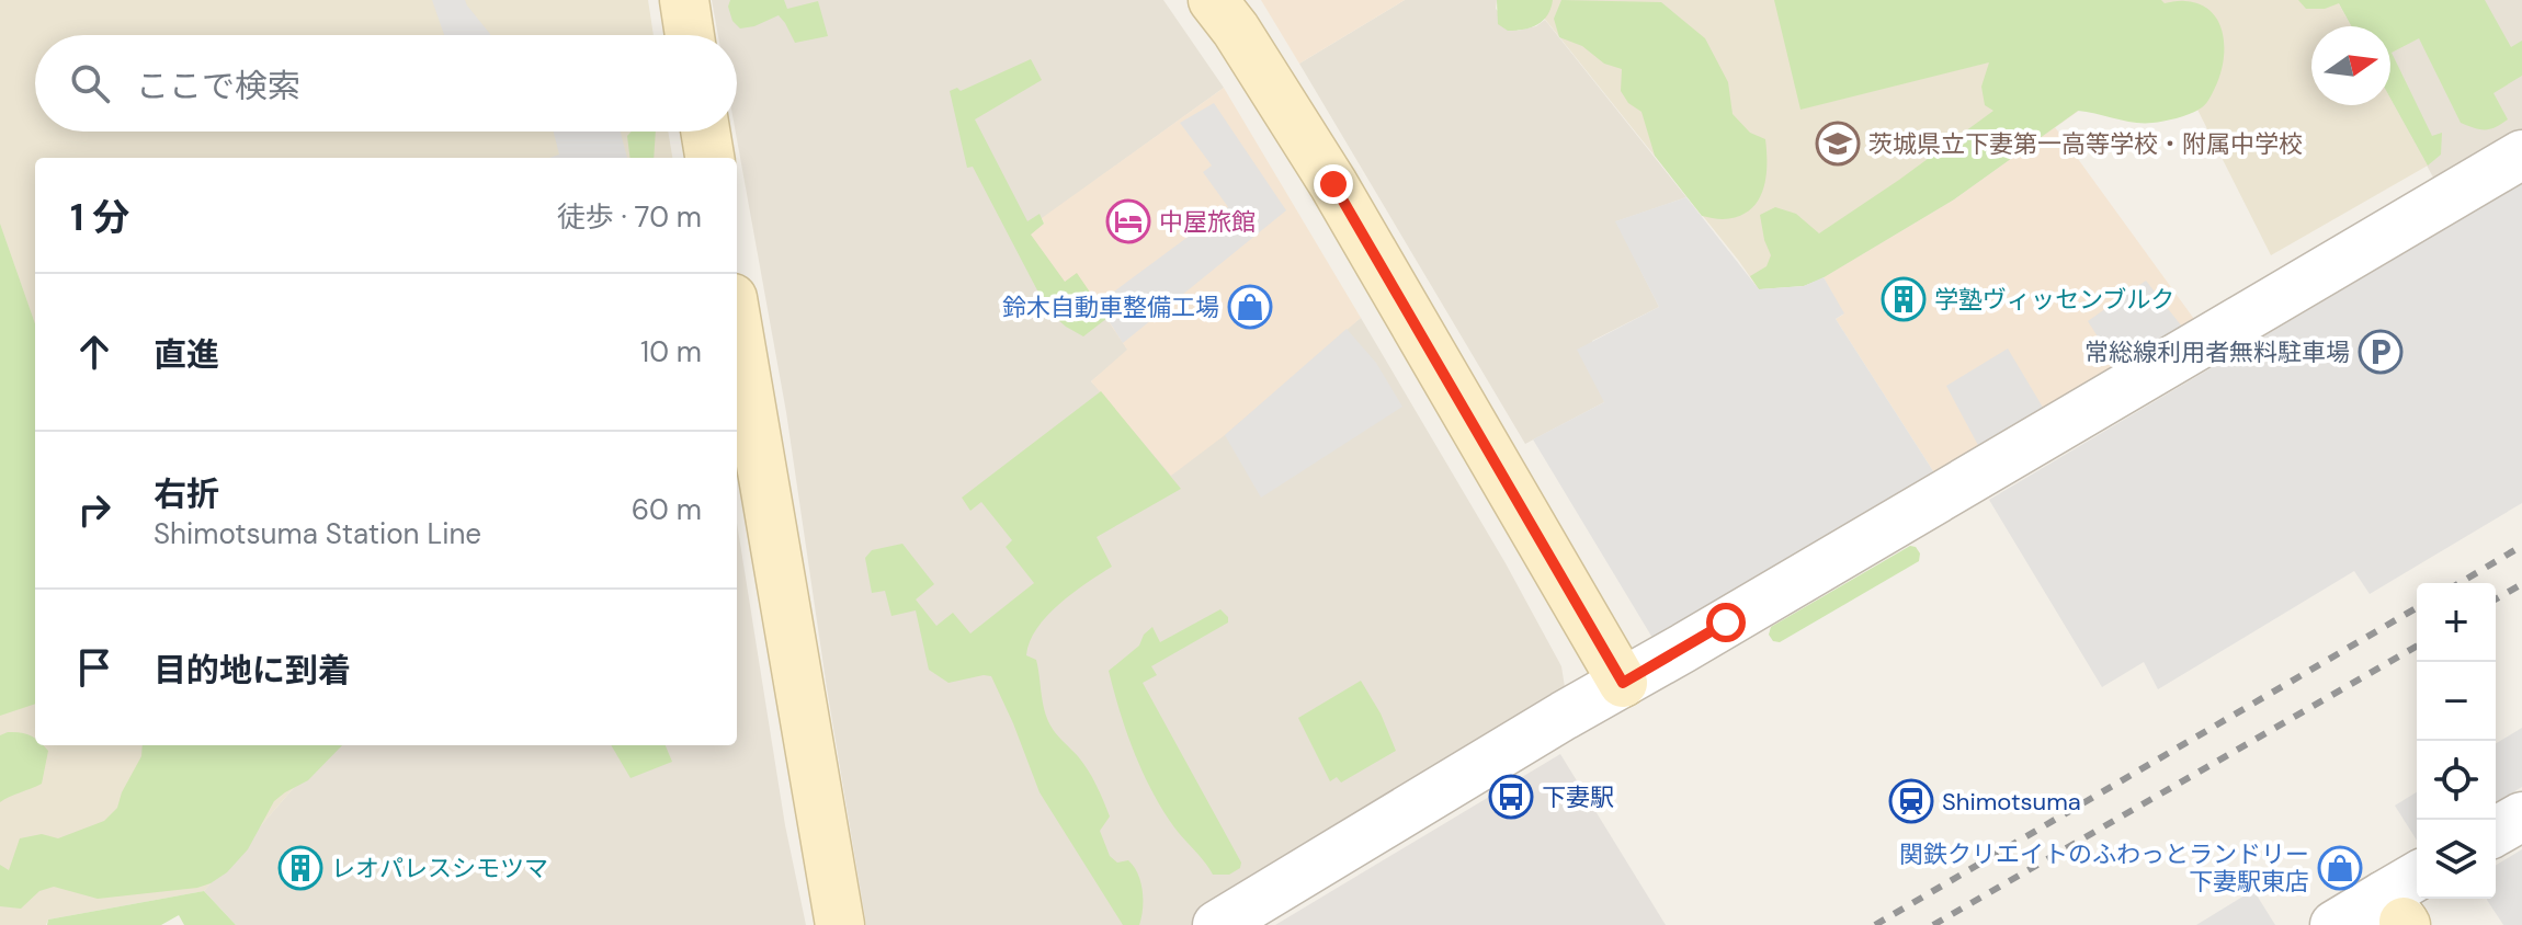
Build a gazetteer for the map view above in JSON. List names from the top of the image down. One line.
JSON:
{"places":{"school or university":["茨城県立下妻第一高等学校・附属中学校"],"hotel":["中屋旅館"],"building":["学塾ヴィッセンブルク","レオパレスシモツマ"],"shop":["鈴木自動車整備工場","関鉄クリエイトのふわっとランドリー 下妻駅東店"],"parking":["常総線利用者無料駐車場"],"bus stop":["下妻駅"],"station":["Shimotsuma"]},"north":"right","page":{"search":"ここで検索","heading":["1 分","徒歩 · 70 m"],"list":[["直進","10 m"],["右折","Shimotsuma Station Line","60 m"],"目的地に到着"],"map_buttons":["+","−"]}}
